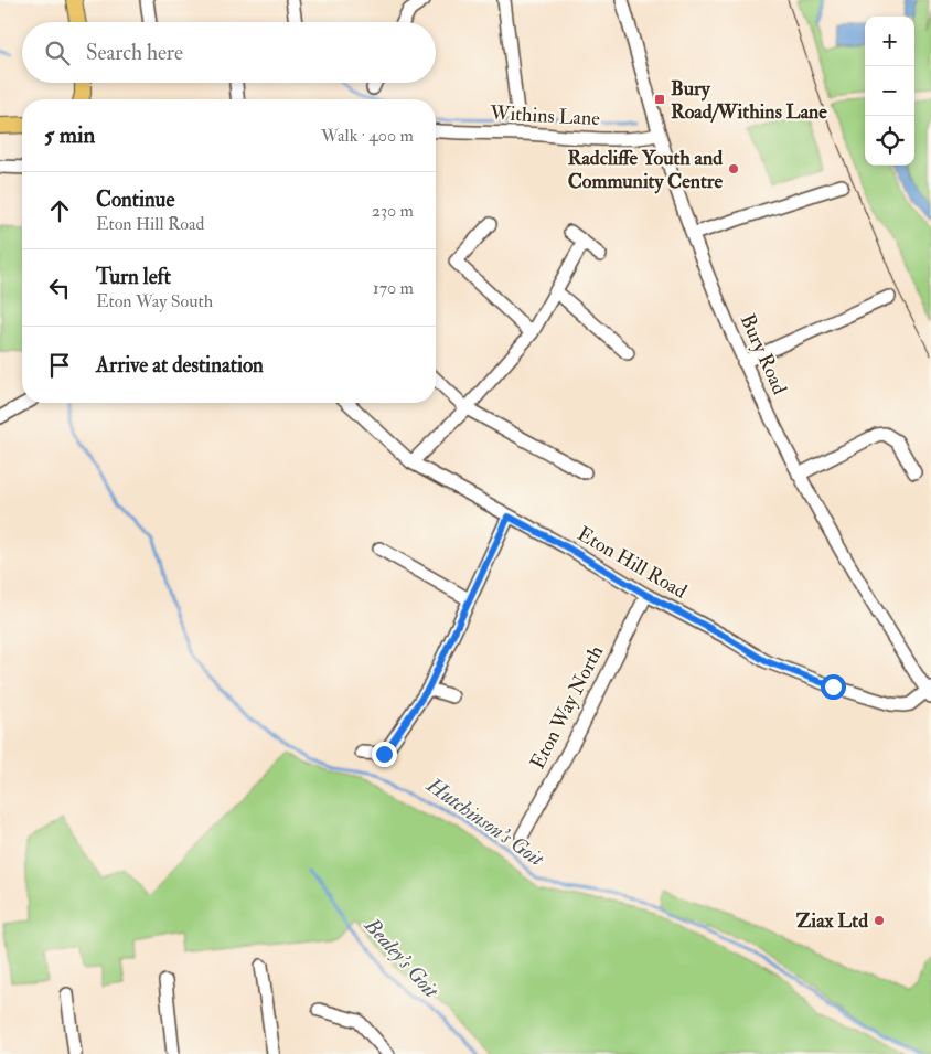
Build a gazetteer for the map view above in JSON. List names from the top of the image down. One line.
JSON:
{"streets":{"street":["Withins Lane","Bury Road","Eton Hill Road","Eton Way North"]},"crossings":[["Withins Lane","Bury Road"],["Bury Road","Eton Hill Road"],["Eton Hill Road","Eton Way North"]],"water":["Hutchinson's Goit","Bealey's Goit"],"places":{"transit":["Bury Road/Withins Lane"],"other":["Radcliffe Youth and Community Centre","Ziax Ltd"]},"page":{"map_buttons":["+","−"],"search":"Search here","heading":["5 min","Walk · 400 m"],"list":[["Continue","Eton Hill Road","230 m"],["Turn left","Eton Way South","170 m"],"Arrive at destination"]}}
